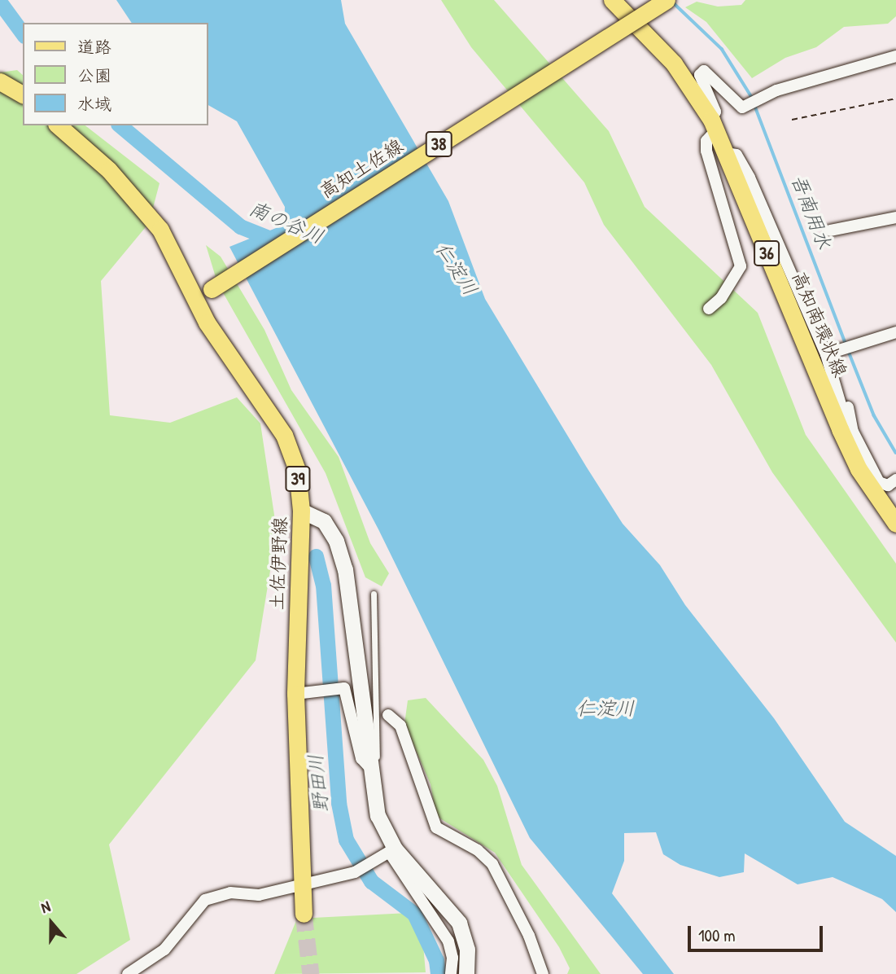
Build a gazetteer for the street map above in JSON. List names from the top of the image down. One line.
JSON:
{"streets":{"main road":["38","高知土佐線","36","高知南環状線","39","土佐伊野線"]},"crossings":[["高知土佐線","土佐伊野線"]],"water":["吾南用水","南の谷川","仁淀川","野田川"],"legend":["道路","公園","水域"],"scale_bar":"100 m","north":"top"}
